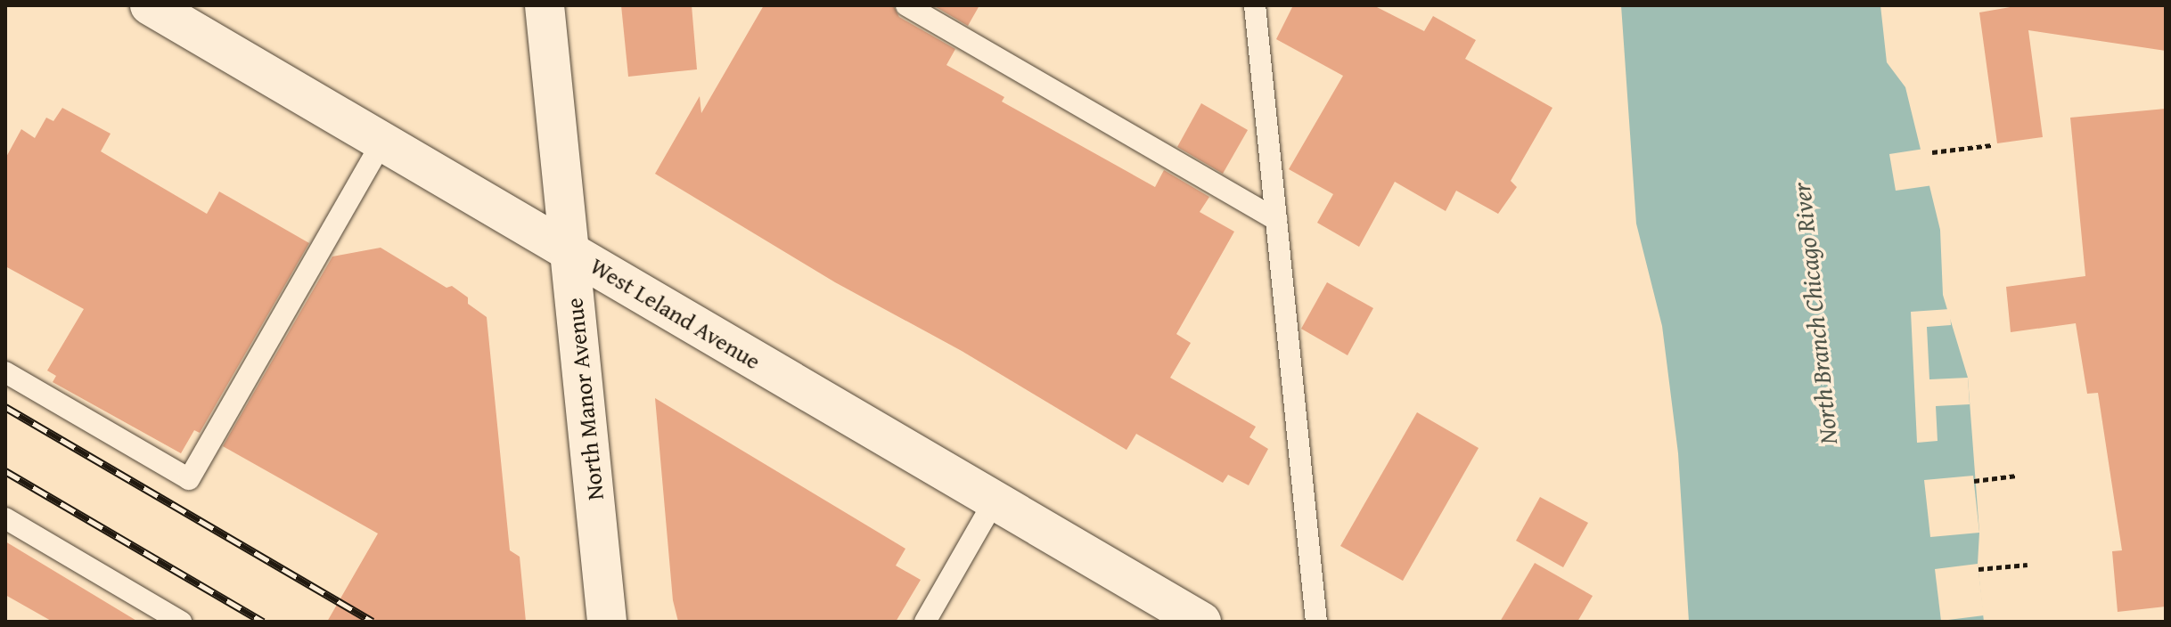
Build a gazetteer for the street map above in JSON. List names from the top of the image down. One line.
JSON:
{"streets":{"street":["West Leland Avenue","North Manor Avenue"]},"crossings":[["West Leland Avenue","North Manor Avenue"]],"water":["North Branch Chicago River"]}
